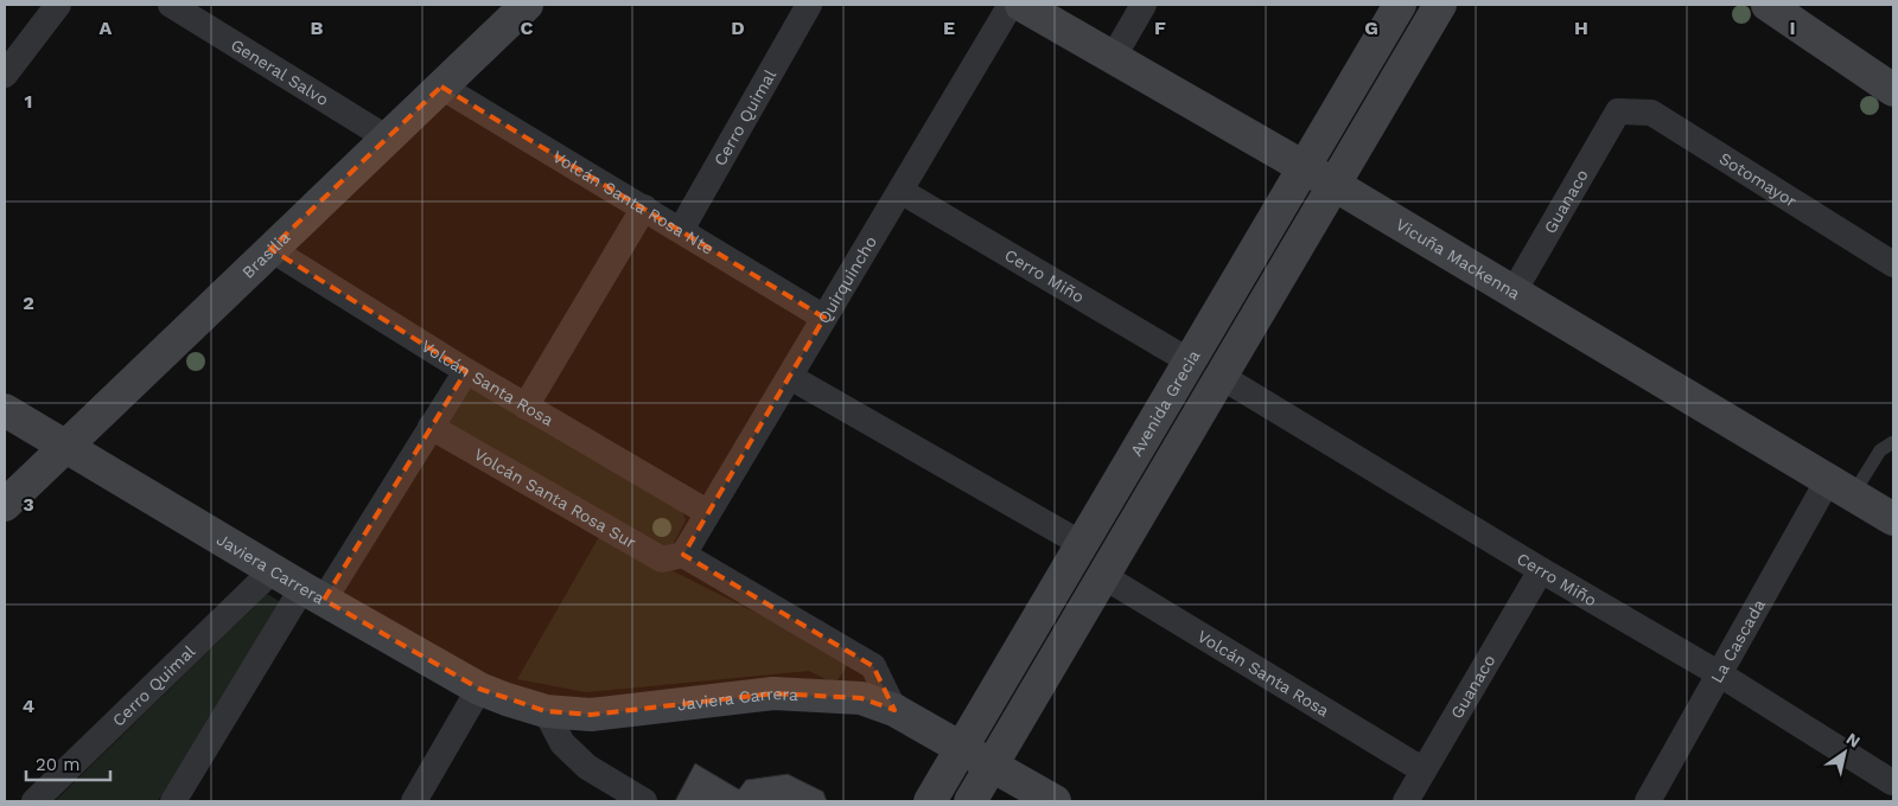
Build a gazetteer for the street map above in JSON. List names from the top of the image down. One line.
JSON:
{"streets":{"street":["General Salvo","Cerro Quimal","Sotomayor","Volcán Santa Rosa Nte","Guanaco","Brasilia","Vicuña Mackenna","Cerro Miño","Quirquincho","Volcán Santa Rosa","Avenida Grecia","Volcán Santa Rosa Sur","Javiera Carrera","La Cascada"]},"crossings":[["General Salvo","Brasilia"],["Cerro Quimal","Volcán Santa Rosa Nte"],["Cerro Quimal","Javiera Carrera"],["Sotomayor","Guanaco"],["Volcán Santa Rosa Nte","Brasilia"],["Volcán Santa Rosa Nte","Quirquincho"],["Guanaco","Vicuña Mackenna"],["Guanaco","Cerro Miño"],["Guanaco","Volcán Santa Rosa"],["Brasilia","Volcán Santa Rosa"],["Brasilia","Javiera Carrera"],["Vicuña Mackenna","Avenida Grecia"],["Vicuña Mackenna","La Cascada"],["Cerro Miño","Quirquincho"],["Cerro Miño","Avenida Grecia"],["Cerro Miño","La Cascada"],["Quirquincho","Volcán Santa Rosa"],["Quirquincho","Volcán Santa Rosa Sur"],["Avenida Grecia","Javiera Carrera"]],"scale_bar":"20 m","north":"top right","grid":{"columns":["A","B","C","D","E","F","G","H","I"],"rows":["1","2","3","4"]}}
